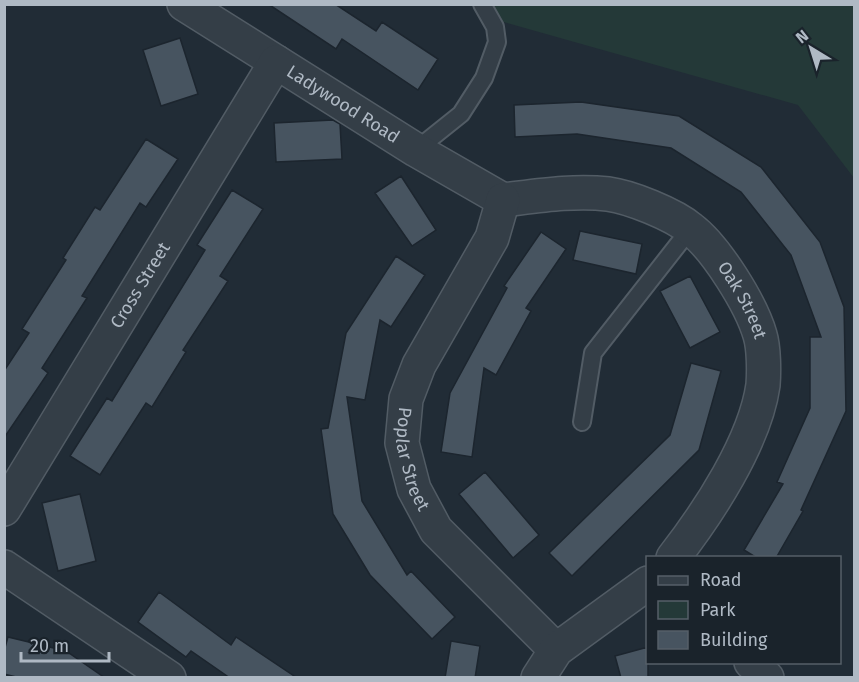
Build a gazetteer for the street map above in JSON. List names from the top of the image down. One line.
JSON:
{"streets":{"street":["Ladywood Road","Cross Street","Oak Street","Poplar Street"]},"crossings":[["Ladywood Road","Cross Street"],["Ladywood Road","Oak Street"],["Ladywood Road","Poplar Street"],["Oak Street","Poplar Street"]],"legend":["Road","Park","Building"],"scale_bar":"20 m","north":"top left"}
